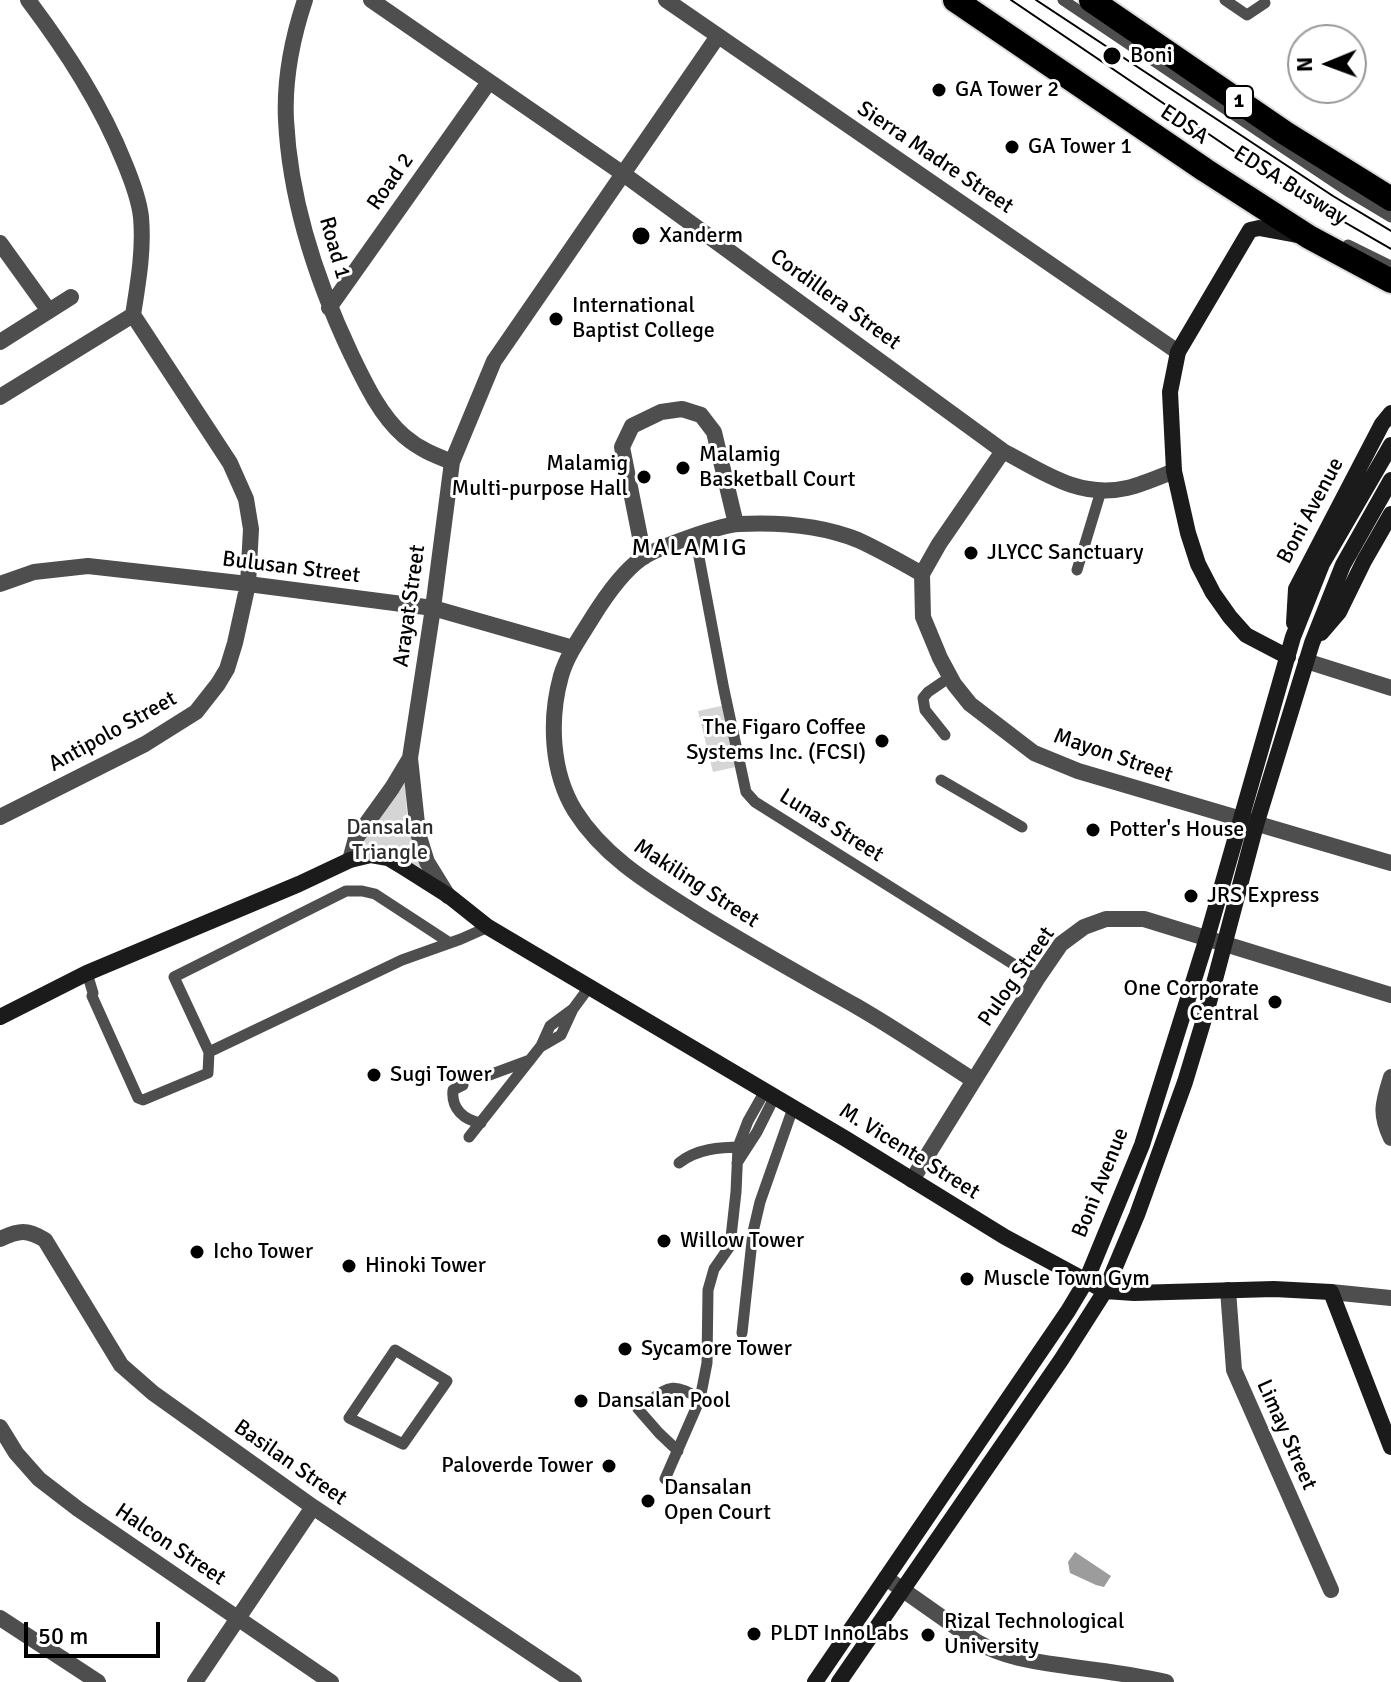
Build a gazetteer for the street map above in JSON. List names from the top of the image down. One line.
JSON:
{"streets":{"highway":["1","EDSA"],"main road":["Boni Avenue","M. Vicente Street"],"street":["Sierra Madre Street","Road 2","Road 1","Cordillera Street","Bulusan Street","Arayat Street","Antipolo Street","Mayon Street","Makiling Street","Pulog Street","Limay Street","Basilan Street","Halcon Street"],"lane":["EDSA Busway","Lunas Street"]},"crossings":[["Sierra Madre Street","Arayat Street"],["Road 2","Road 1"],["Road 2","Cordillera Street"],["Road 1","Arayat Street"],["Cordillera Street","Arayat Street"],["Boni Avenue","Mayon Street"],["Boni Avenue","Pulog Street"],["Boni Avenue","M. Vicente Street"],["Bulusan Street","Arayat Street"],["Bulusan Street","Antipolo Street"],["Bulusan Street","Makiling Street"],["Arayat Street","M. Vicente Street"],["Mayon Street","Makiling Street"],["Lunas Street","Makiling Street"],["Lunas Street","Pulog Street"],["Makiling Street","Pulog Street"],["Pulog Street","M. Vicente Street"],["M. Vicente Street","Limay Street"]],"districts":["MALAMIG"],"parks":["Dansalan Triangle"],"places":["Boni","GA Tower 2","GA Tower 1","Xanderm","International Baptist College","Malamig Basketball Court","Malamig Multi-purpose Hall","JLYCC Sanctuary","The Figaro Coffee Systems Inc. (FCSI)","Potter's House","JRS Express","One Corporate Central","Sugi Tower","Willow Tower","Icho Tower","Hinoki Tower","Muscle Town Gym","Sycamore Tower","Dansalan Pool","Paloverde Tower","Dansalan Open Court","PLDT InnoLabs","Rizal Technological University"],"scale_bar":"50 m","north":"left"}
